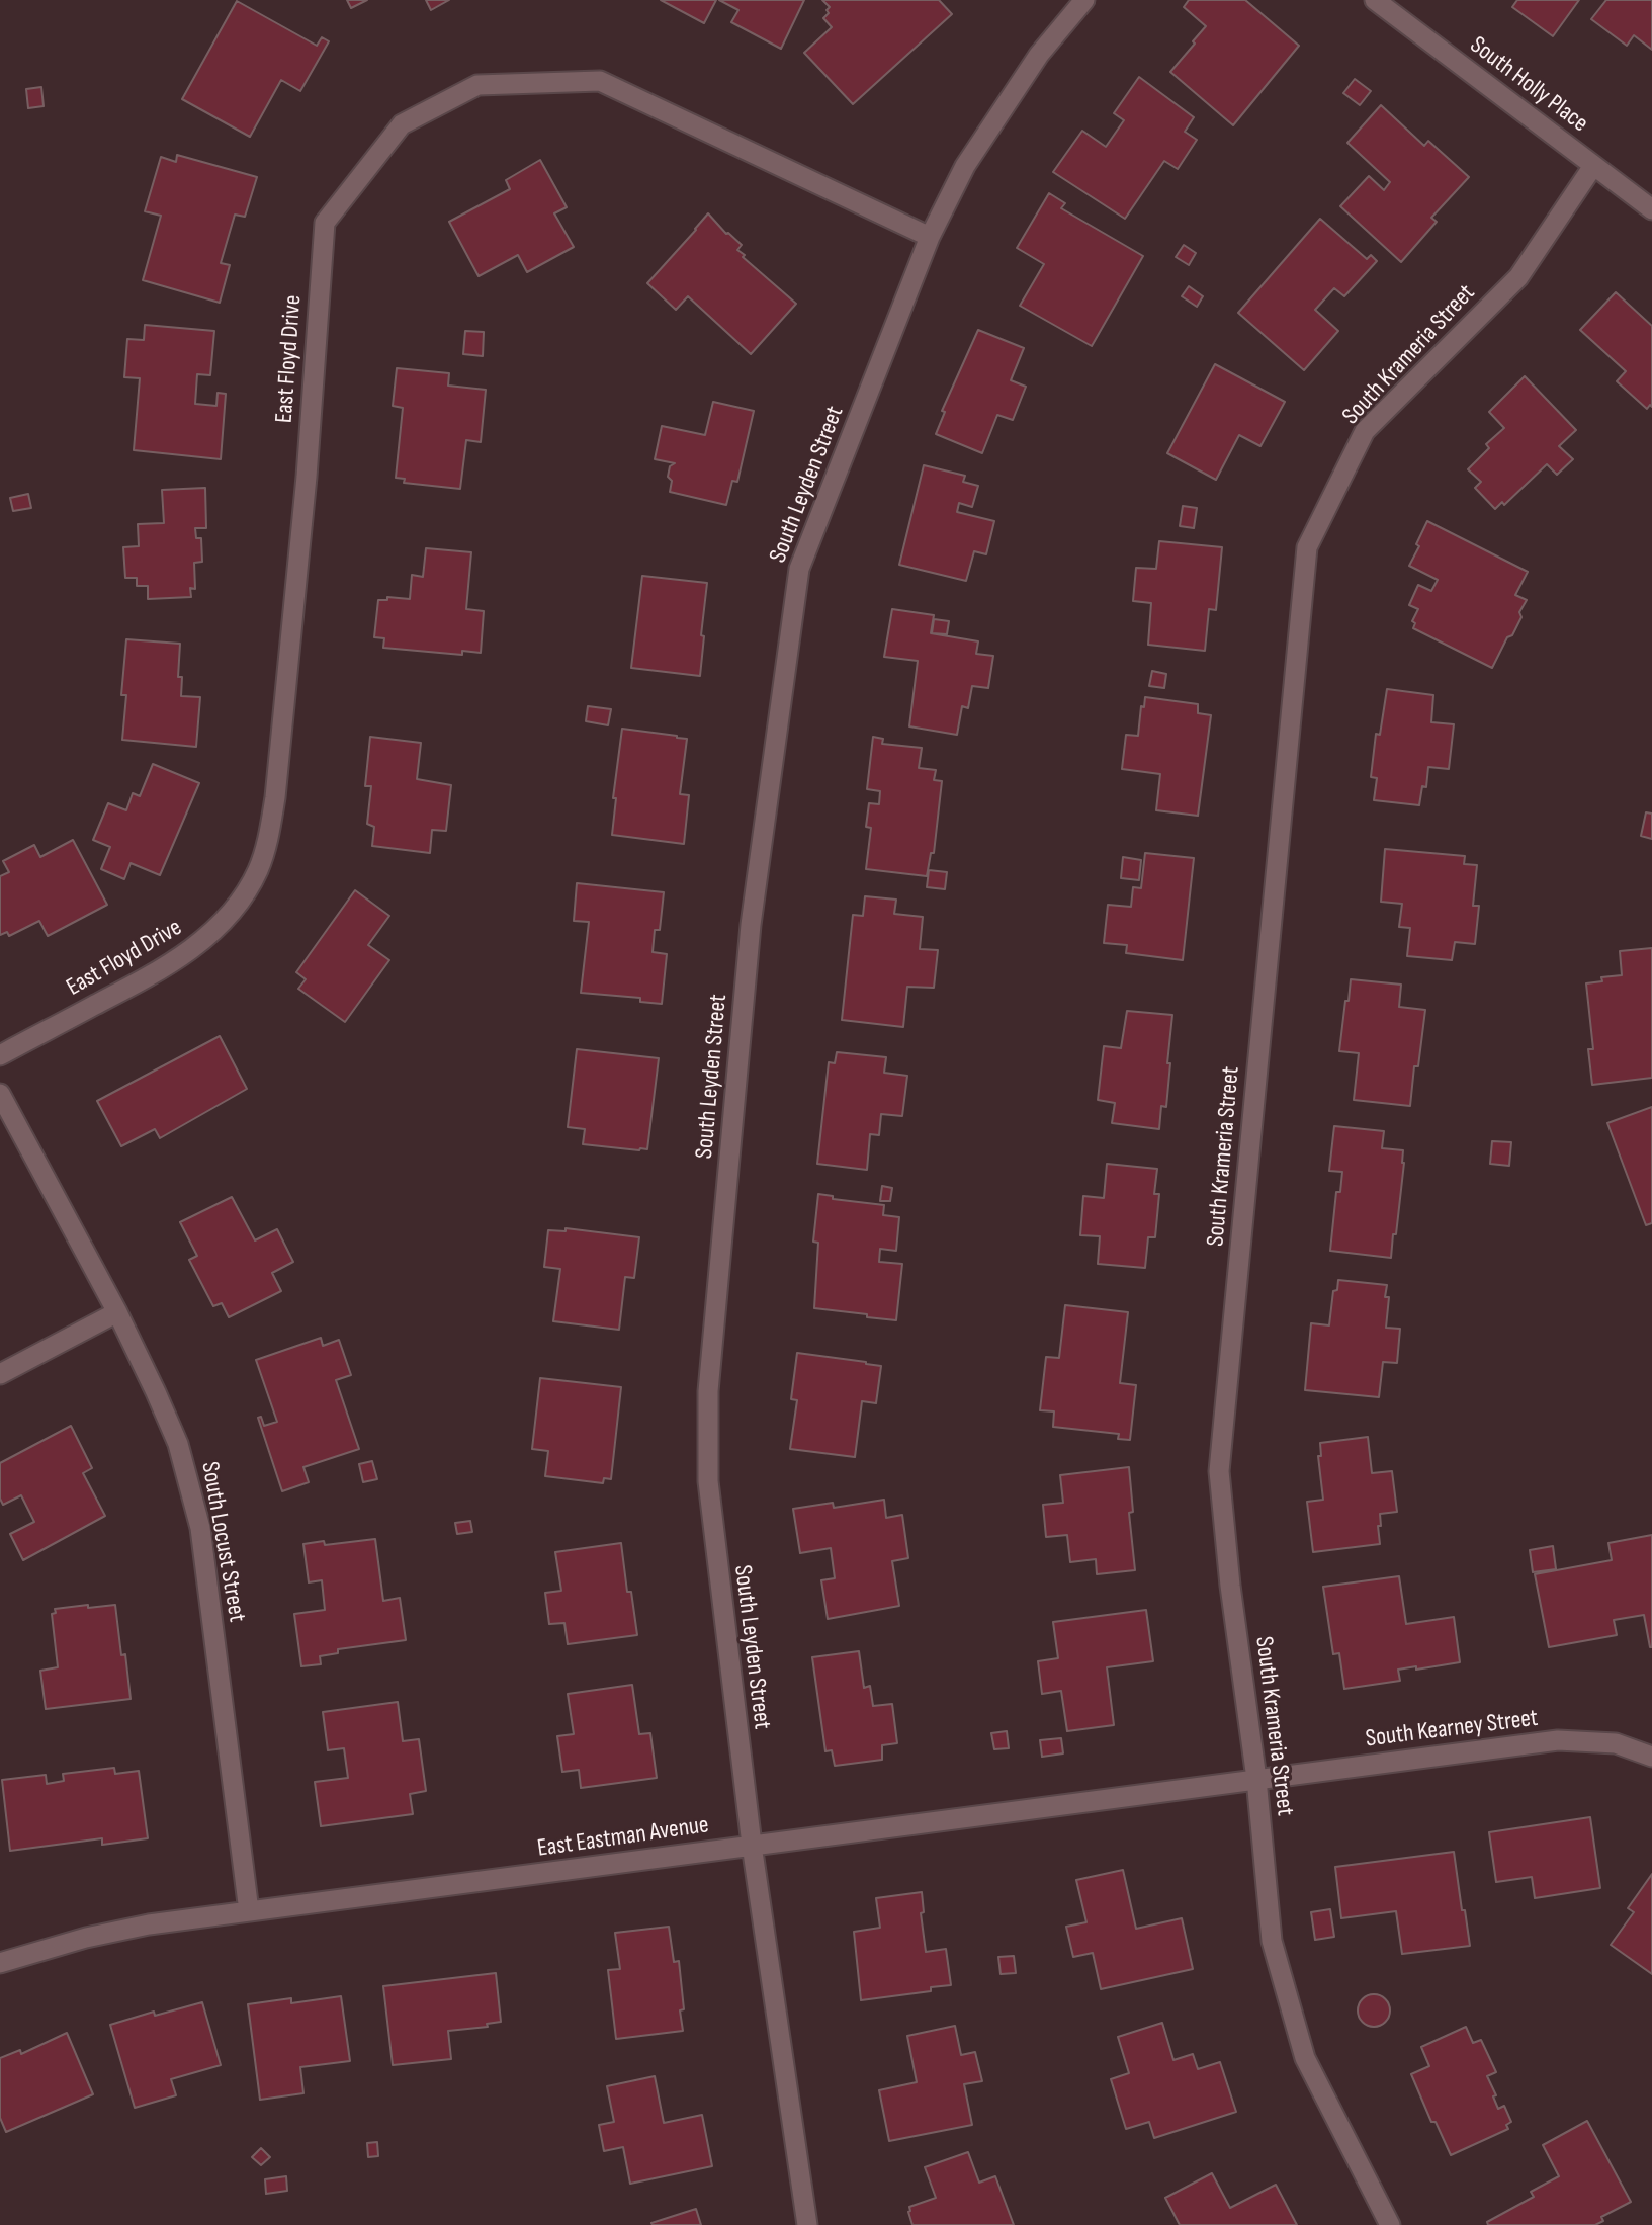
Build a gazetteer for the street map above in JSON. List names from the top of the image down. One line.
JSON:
{"streets":{"street":["South Holly Place","South Krameria Street","East Floyd Drive","South Leyden Street","South Locust Street","South Kearney Street","East Eastman Avenue"]},"crossings":[["South Holly Place","South Krameria Street"],["South Krameria Street","South Kearney Street"],["South Krameria Street","East Eastman Avenue"],["East Floyd Drive","South Leyden Street"],["South Leyden Street","East Eastman Avenue"],["South Locust Street","East Eastman Avenue"],["South Kearney Street","East Eastman Avenue"]]}
